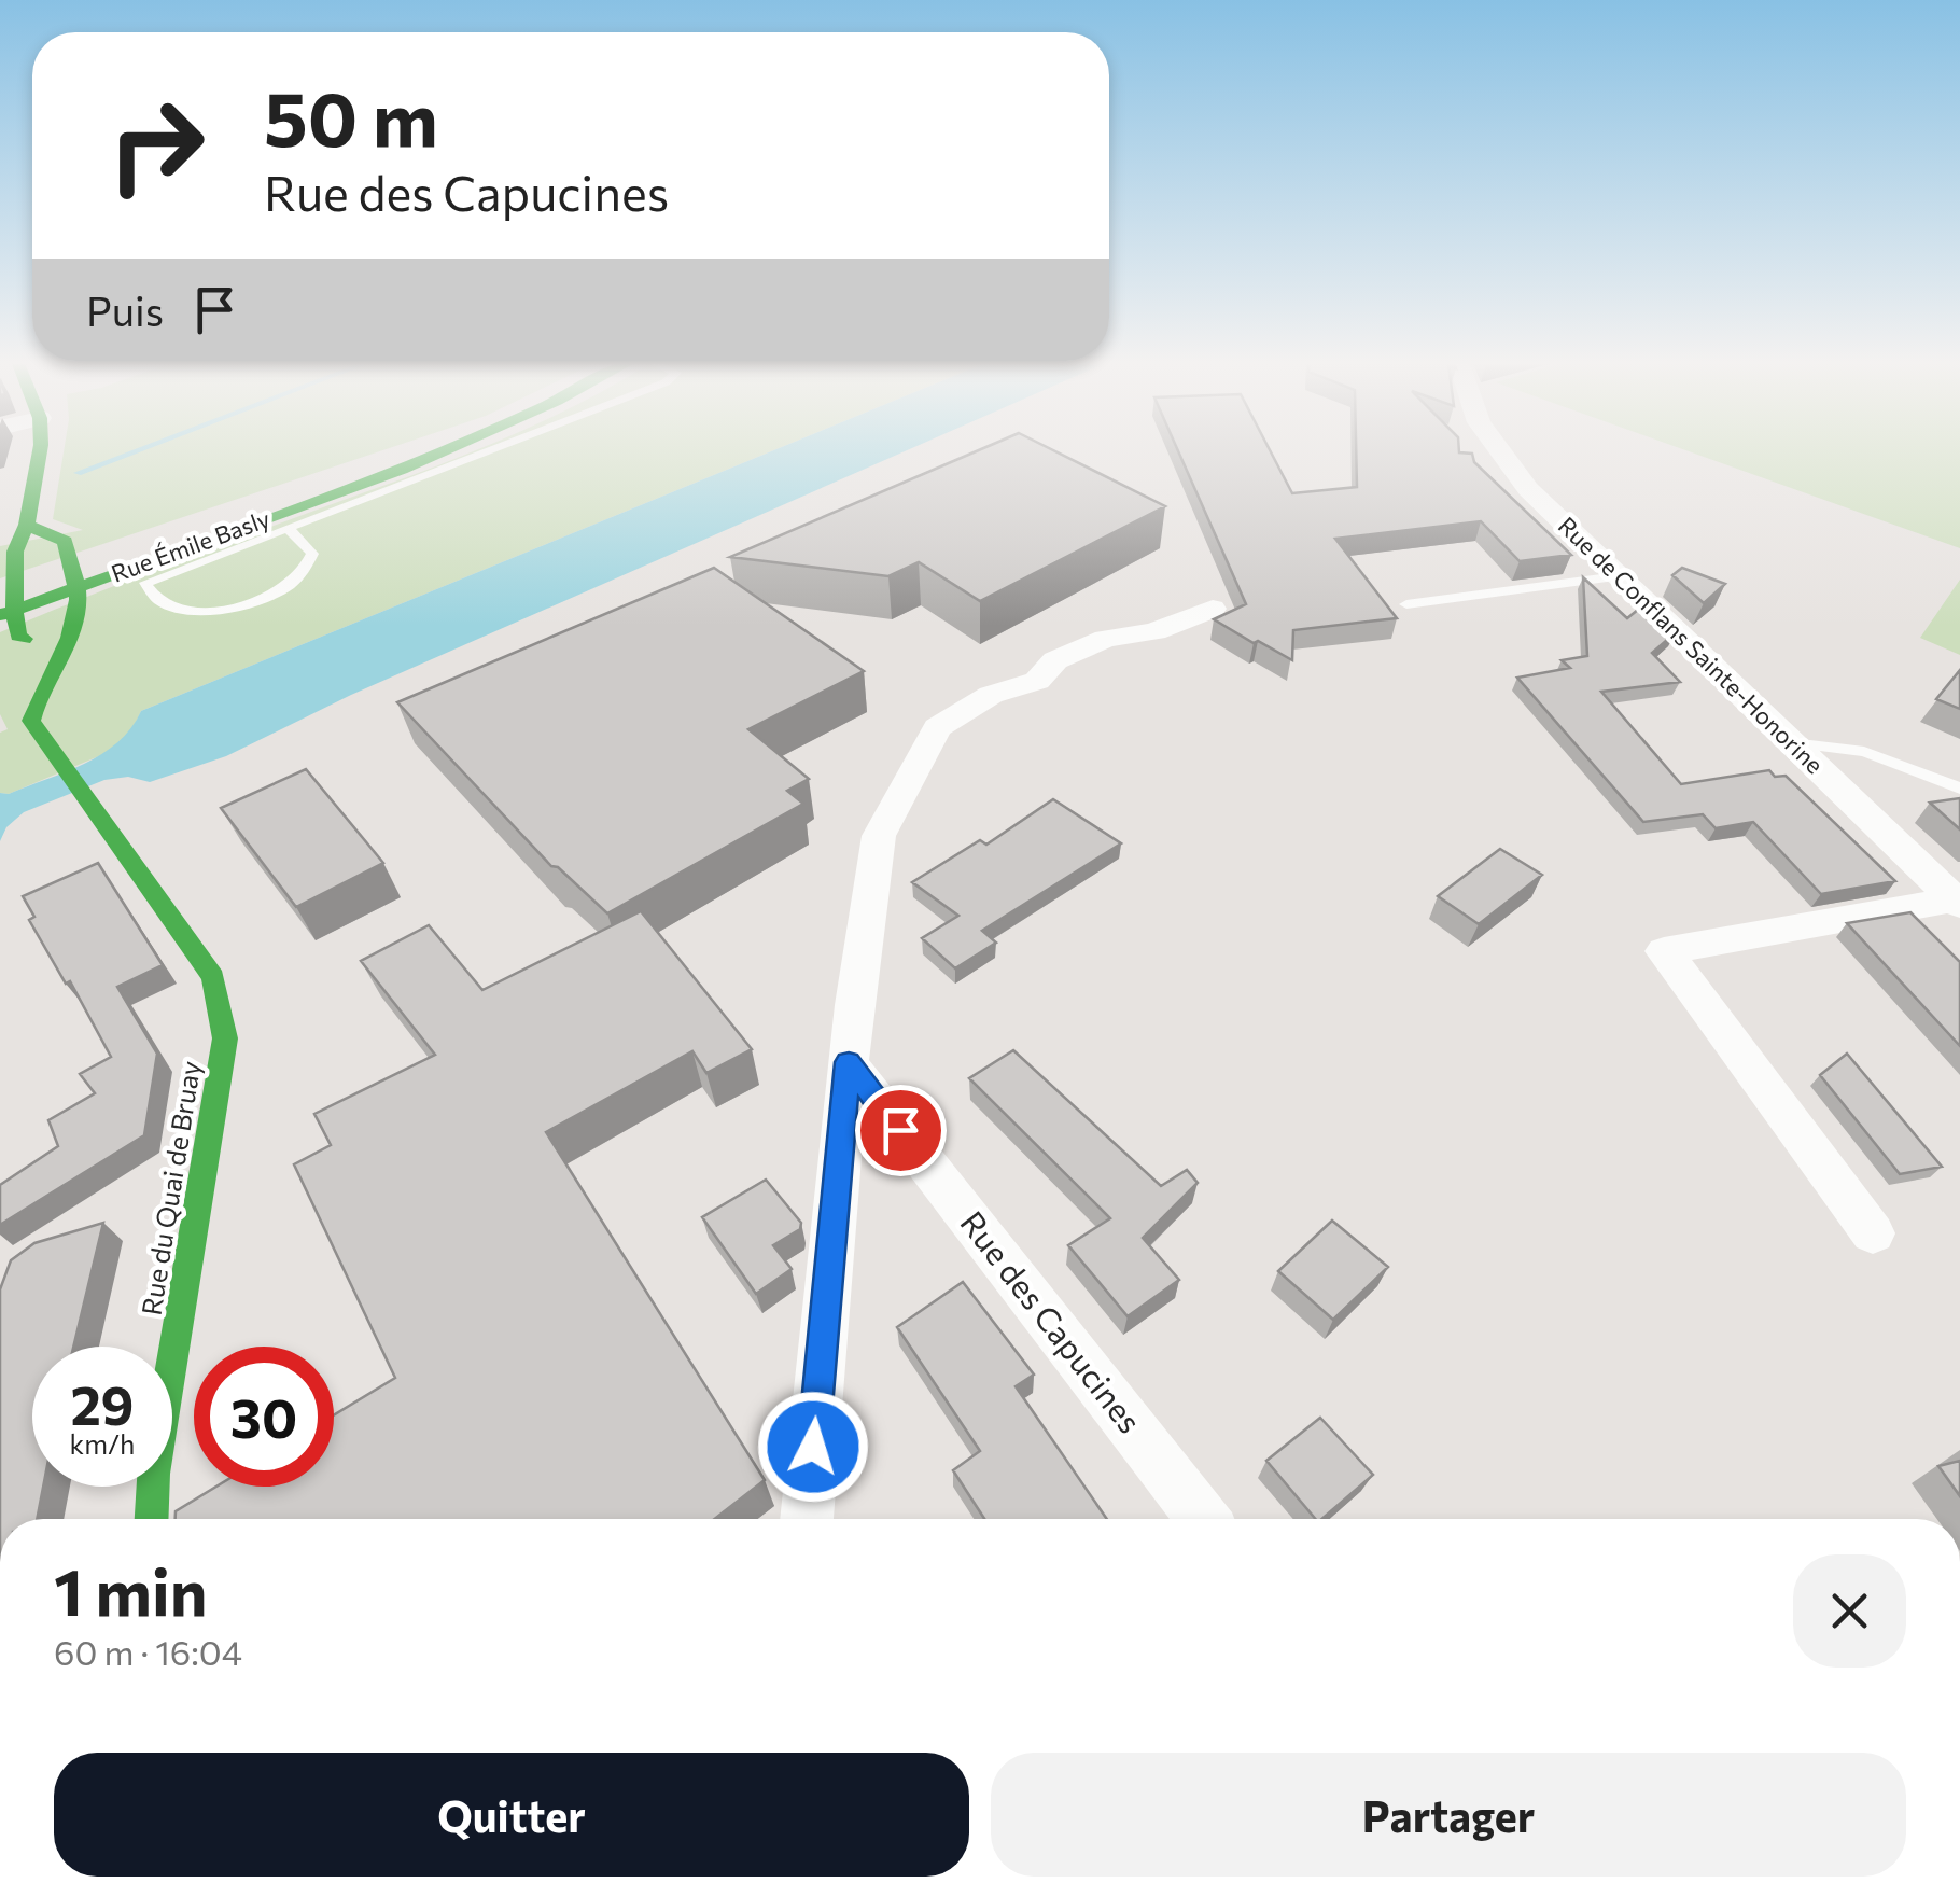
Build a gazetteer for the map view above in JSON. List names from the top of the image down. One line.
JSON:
{"streets":{"street":["Rue Émile Basly","Rue de Conflans Sainte-Honorine","Rue du Quai de Bruay","Rue des Capucines"]},"page":{"turn":["50 m","Rue des Capucines"],"then":"Puis","speed":"29 km/h","limit":"30","heading":["1 min","60 m · 16:04"],"buttons":["Quitter","Partager"]}}
